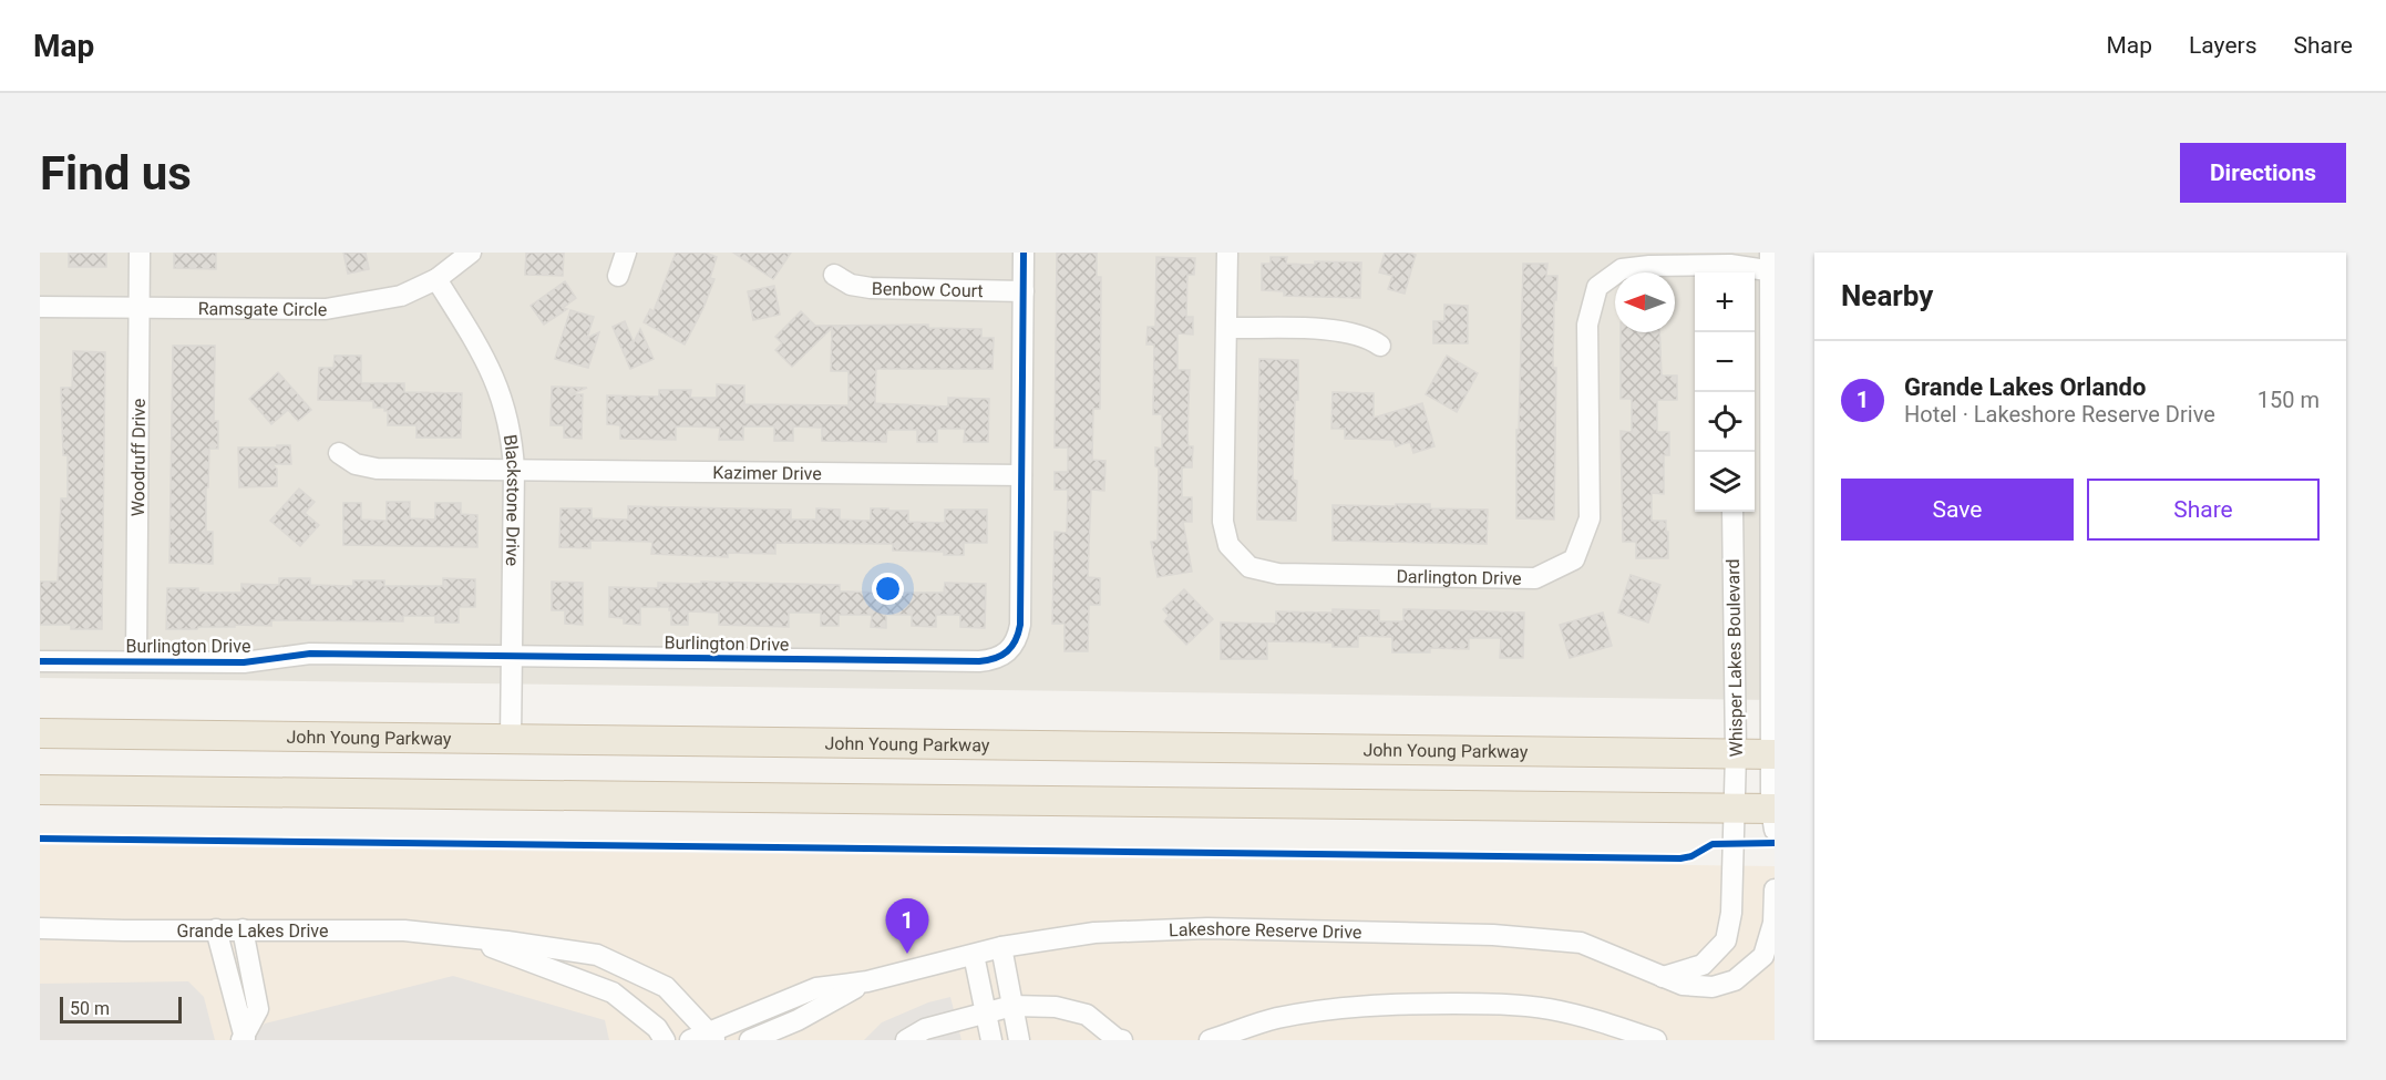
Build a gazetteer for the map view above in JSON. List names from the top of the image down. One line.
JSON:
{"streets":{"highway":["John Young Parkway"],"street":["Benbow Court","Ramsgate Circle","Woodruff Drive","Kazimer Drive","Blackstone Drive","Darlington Drive","Burlington Drive","Whisper Lakes Boulevard","Grande Lakes Drive","Lakeshore Reserve Drive"]},"crossings":[["Benbow Court","Burlington Drive"],["Ramsgate Circle","Woodruff Drive"],["Ramsgate Circle","Blackstone Drive"],["Woodruff Drive","Burlington Drive"],["Kazimer Drive","Blackstone Drive"],["Kazimer Drive","Burlington Drive"],["Blackstone Drive","Burlington Drive"],["Blackstone Drive","John Young Parkway"],["Darlington Drive","Whisper Lakes Boulevard"],["Whisper Lakes Boulevard","John Young Parkway"],["Grande Lakes Drive","Lakeshore Reserve Drive"]],"scale_bar":"50 m","north":"left","page":{"header":"Map","nav":["Map","Layers","Share"],"buttons":["Directions",["Save","Share"]],"title":"Find us","heading":"Nearby","map_buttons":["+","−"],"list":[{"mark":"1","name":"Grande Lakes Orlando","note":"Hotel · Lakeshore Reserve Drive","value":"150 m"}],"pins":"1","scale":"50 m"}}
